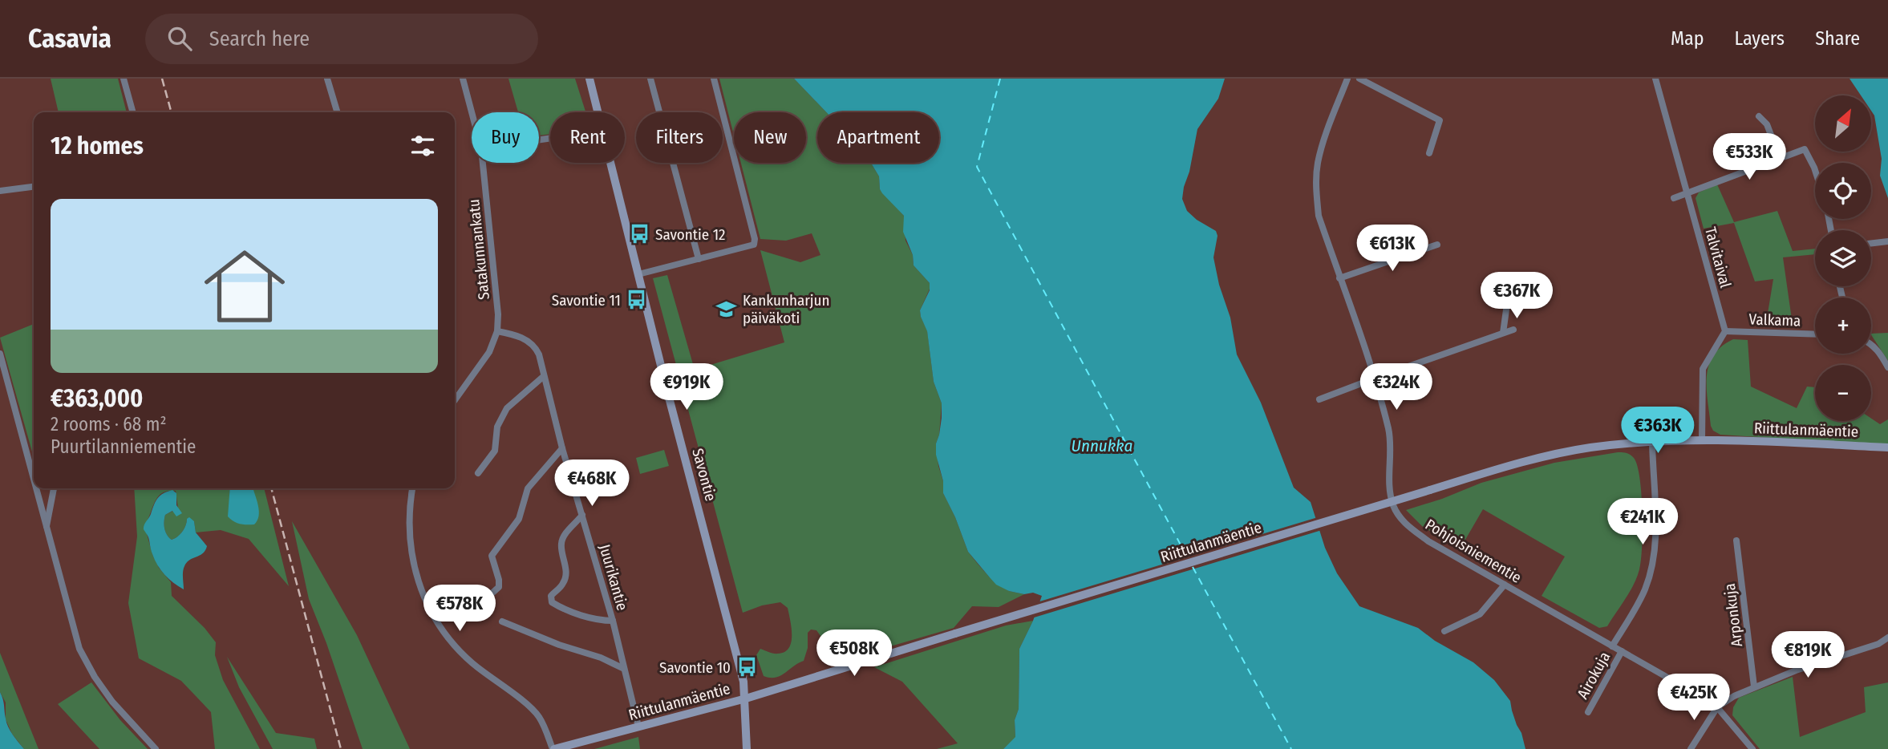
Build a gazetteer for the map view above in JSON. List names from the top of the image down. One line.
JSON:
{"streets":{"street":["Satakunnankatu","Talvitaival","Valkama","Riittulanmäentie","Savontie","Pohjoisniementie","Juurikantie","Arponkuja","Airokuja"]},"crossings":[["Satakunnankatu","Juurikantie"],["Talvitaival","Valkama"],["Riittulanmäentie","Savontie"],["Riittulanmäentie","Juurikantie"],["Pohjoisniementie","Airokuja"]],"water":["Unnukka"],"places":{"bus stop":["Savontie 12","Savontie 11","Savontie 10"],"school or university":["Kankunharjun päiväkoti"]},"north":"top right","page":{"header":"Casavia","search":"Search here","nav":["Map","Layers","Share"],"map_buttons":["+","−"],"chip":["Buy","Rent","Filters","New","Apartment"],"heading":"12 homes","price":["€533K","€613K","€367K","€919K","€324K","€363K","€468K","€241K","€578K","€508K","€819K","€425K"],"list":[{"name":"€363,000","note":"2 rooms · 68 m² · Puurtilanniementie"}]}}
